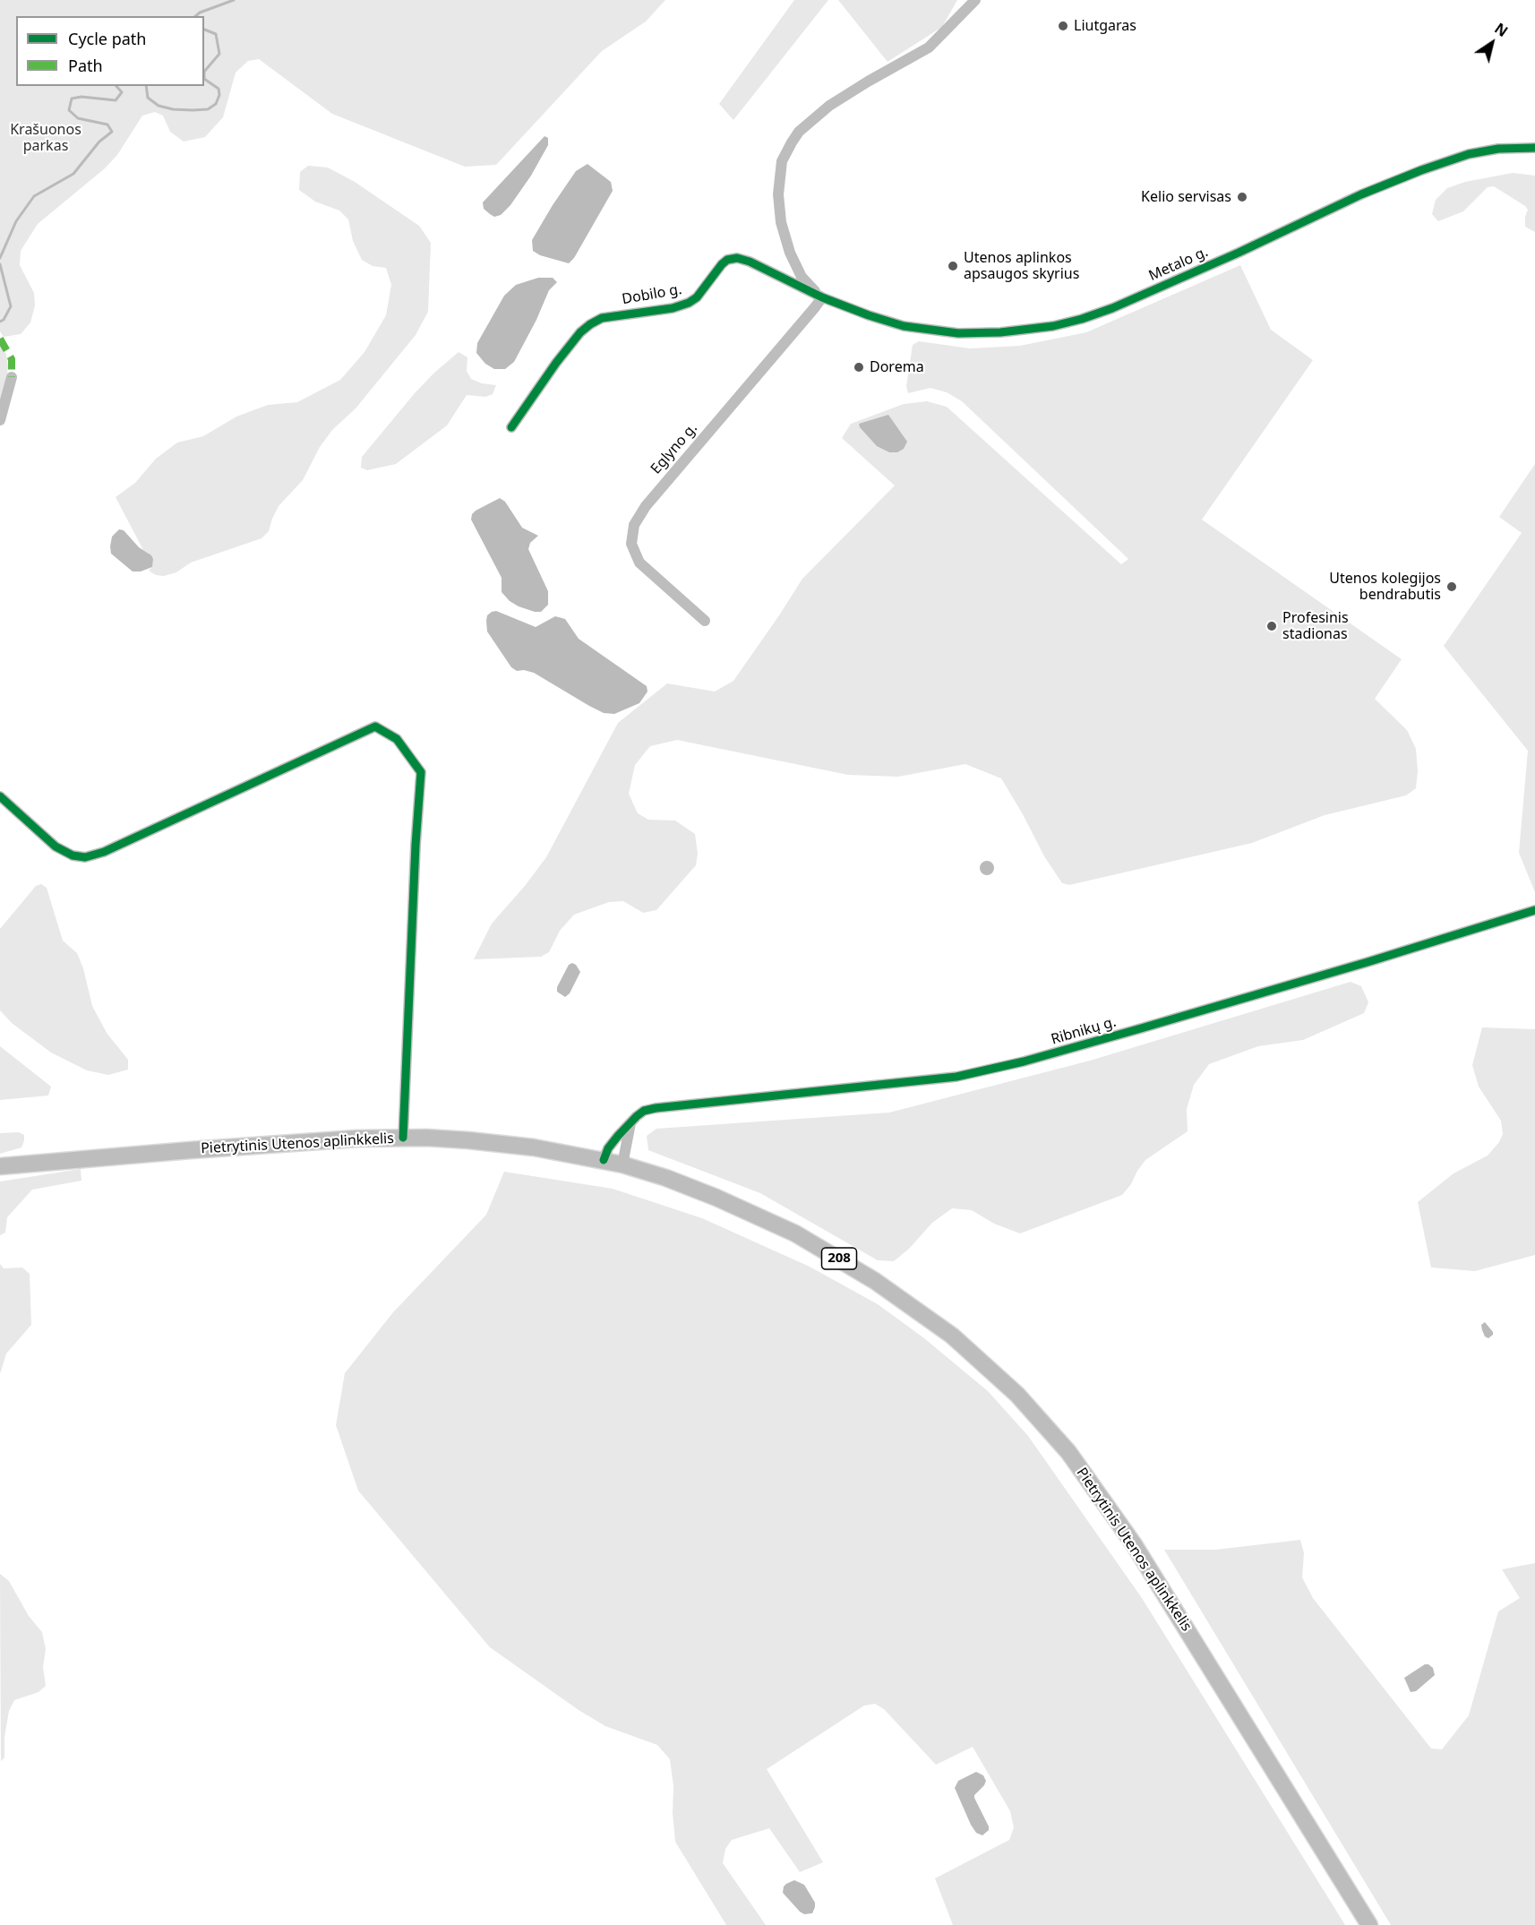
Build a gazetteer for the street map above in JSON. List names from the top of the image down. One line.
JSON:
{"streets":{"highway":["Pietrytinis Utenos aplinkkelis","208"],"street":["Metalo g.","Dobilo g.","Eglyno g.","Ribnikų g."]},"crossings":[["Metalo g.","Dobilo g."],["Metalo g.","Eglyno g."],["Dobilo g.","Eglyno g."],["Ribnikų g.","Pietrytinis Utenos aplinkkelis"]],"parks":["Krašuonos parkas"],"places":["Liutgaras","Kelio servisas","Utenos aplinkos apsaugos skyrius","Dorema","Utenos kolegijos bendrabutis","Profesinis stadionas"],"legend":["Cycle path","Path"],"north":"top right"}
